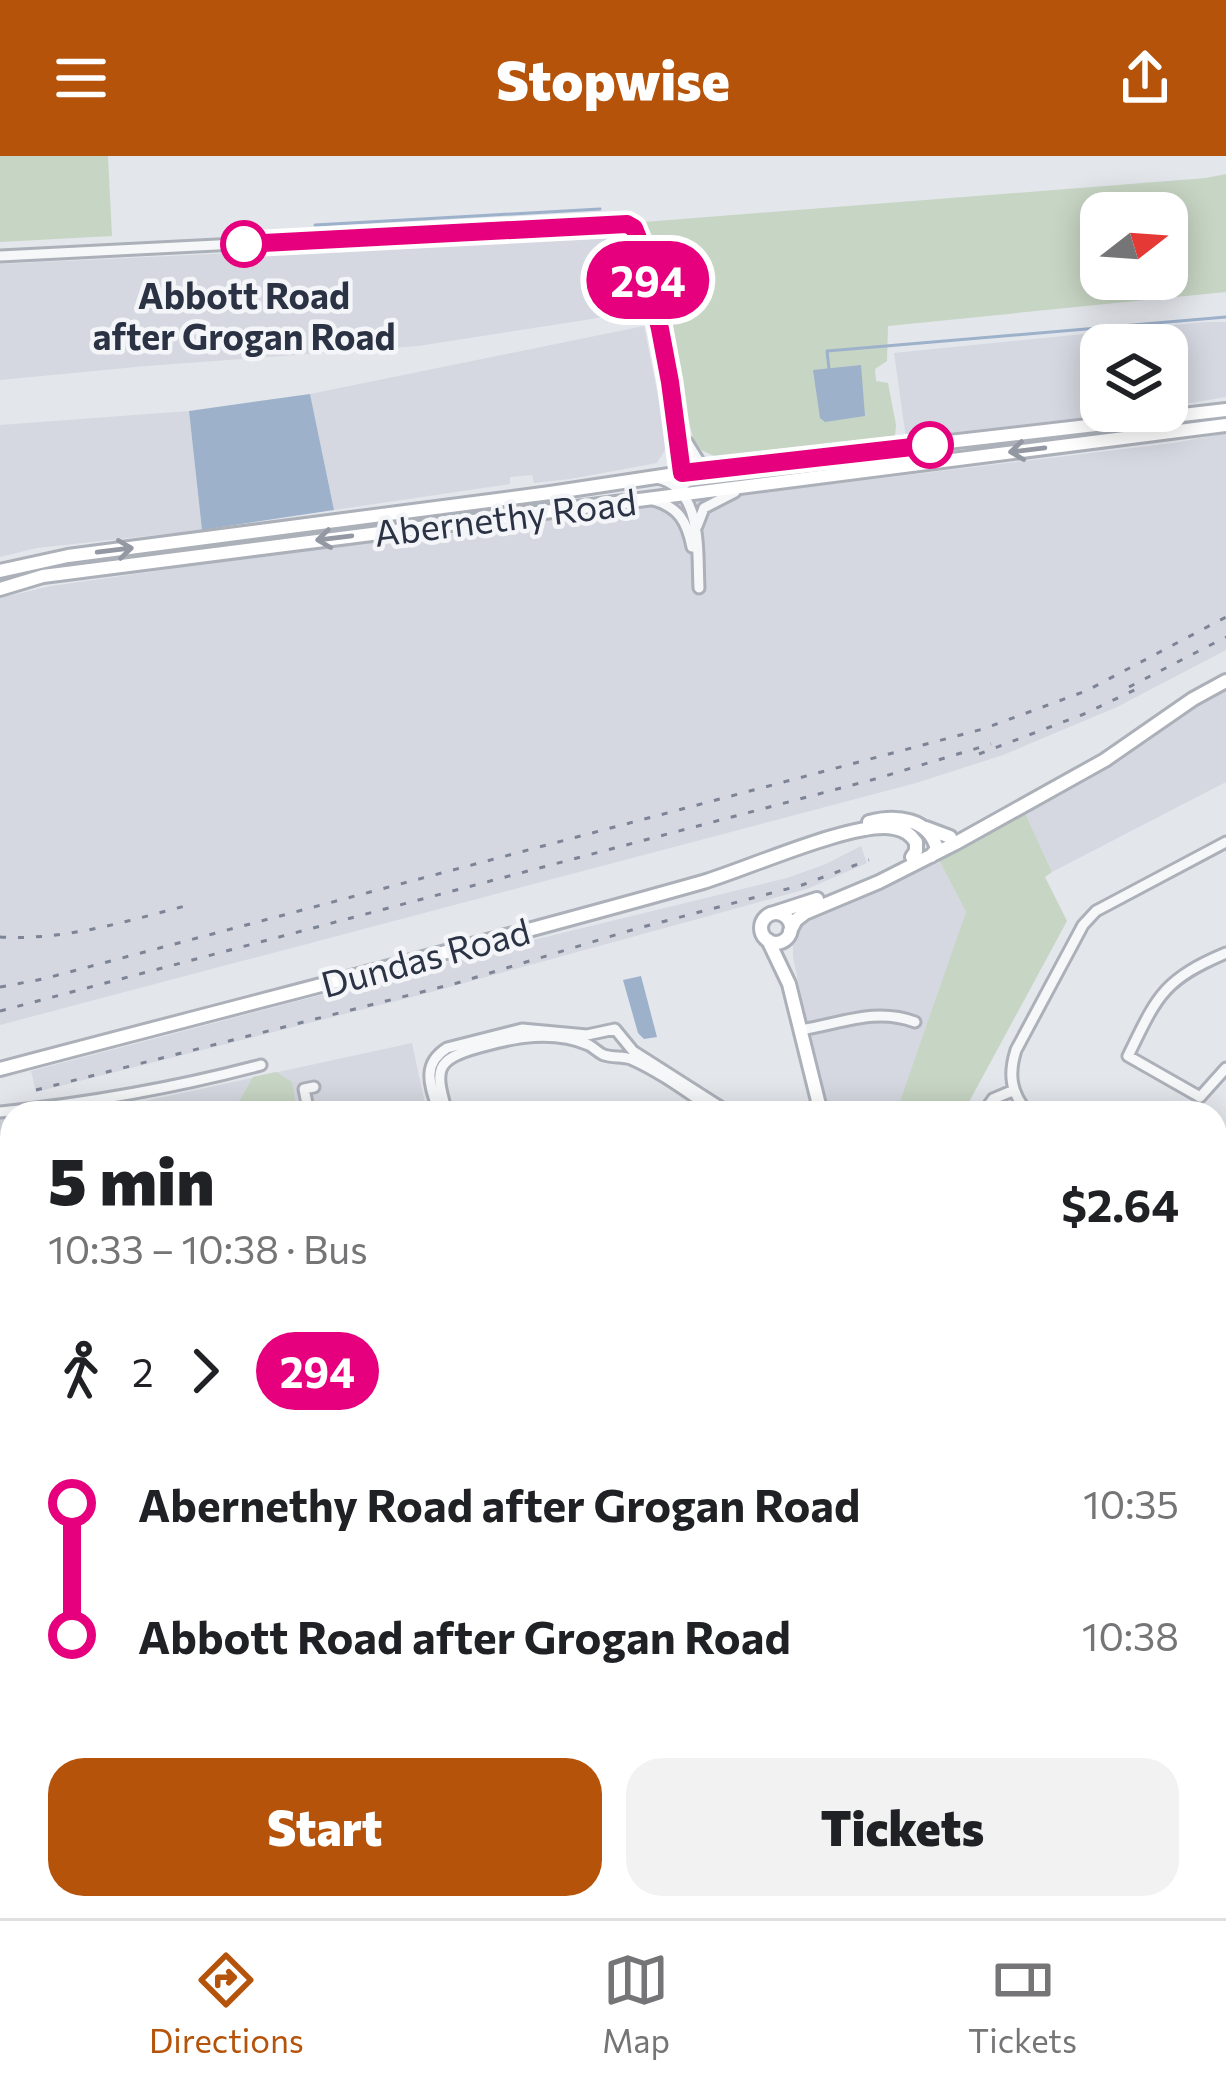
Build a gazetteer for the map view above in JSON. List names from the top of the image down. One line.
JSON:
{"streets":{"main road":["Abernethy Road","Dundas Road"]},"places":["Abbott Road after Grogan Road"],"lines":["bus line 294"],"north":"right","page":{"header":"Stopwise","on_map":"294","heading":["5 min","10:33 – 10:38 · Bus","$2.64"],"legs":["2","294"],"list":[{"name":"Abernethy Road after Grogan Road","value":"10:35"},{"name":"Abbott Road after Grogan Road","value":"10:38"}],"buttons":["Start","Tickets"],"tabs":["Directions","Map","Tickets"]}}
